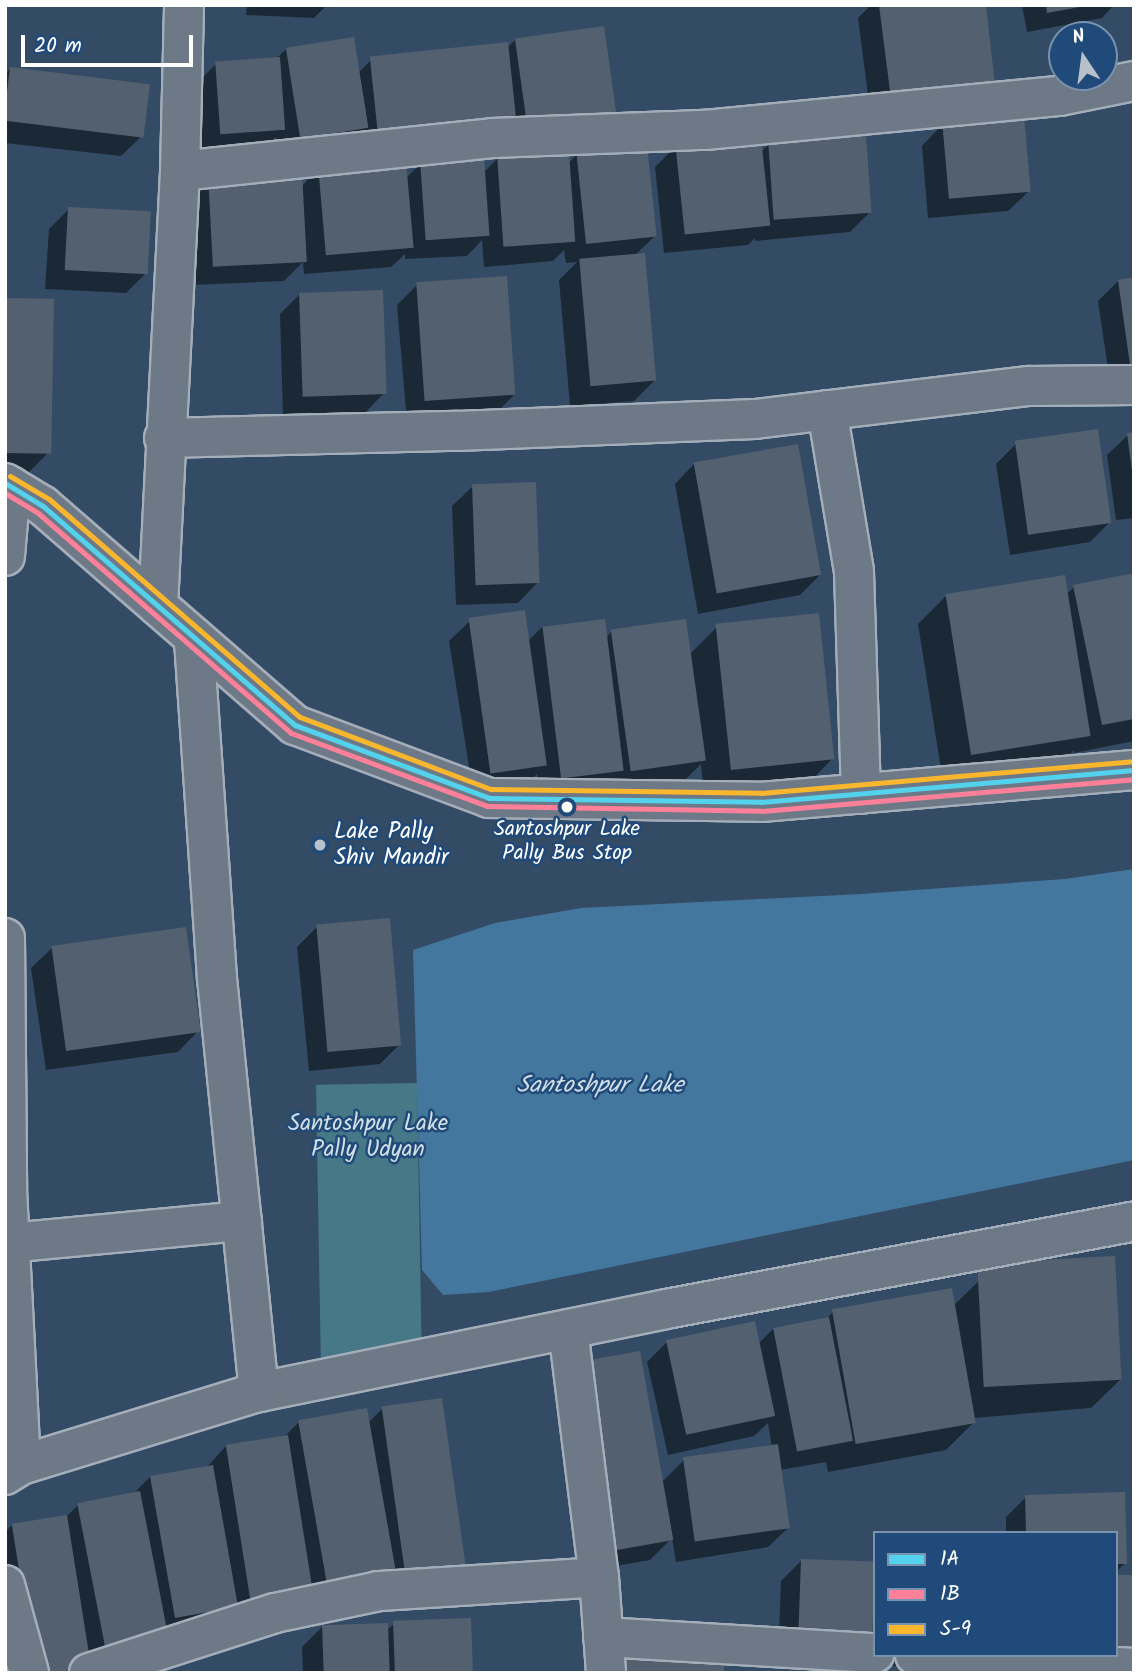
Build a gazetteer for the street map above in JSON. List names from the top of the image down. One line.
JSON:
{"water":["Santoshpur Lake"],"parks":["Santoshpur Lake Pally Udyan"],"places":["Santoshpur Lake Pally Bus Stop","Lake Pally Shiv Mandir"],"lines":["transit line S-9","transit line 1A","transit line 1B"],"legend":["1A","1B","S-9"],"scale_bar":"20 m","north":"top"}
